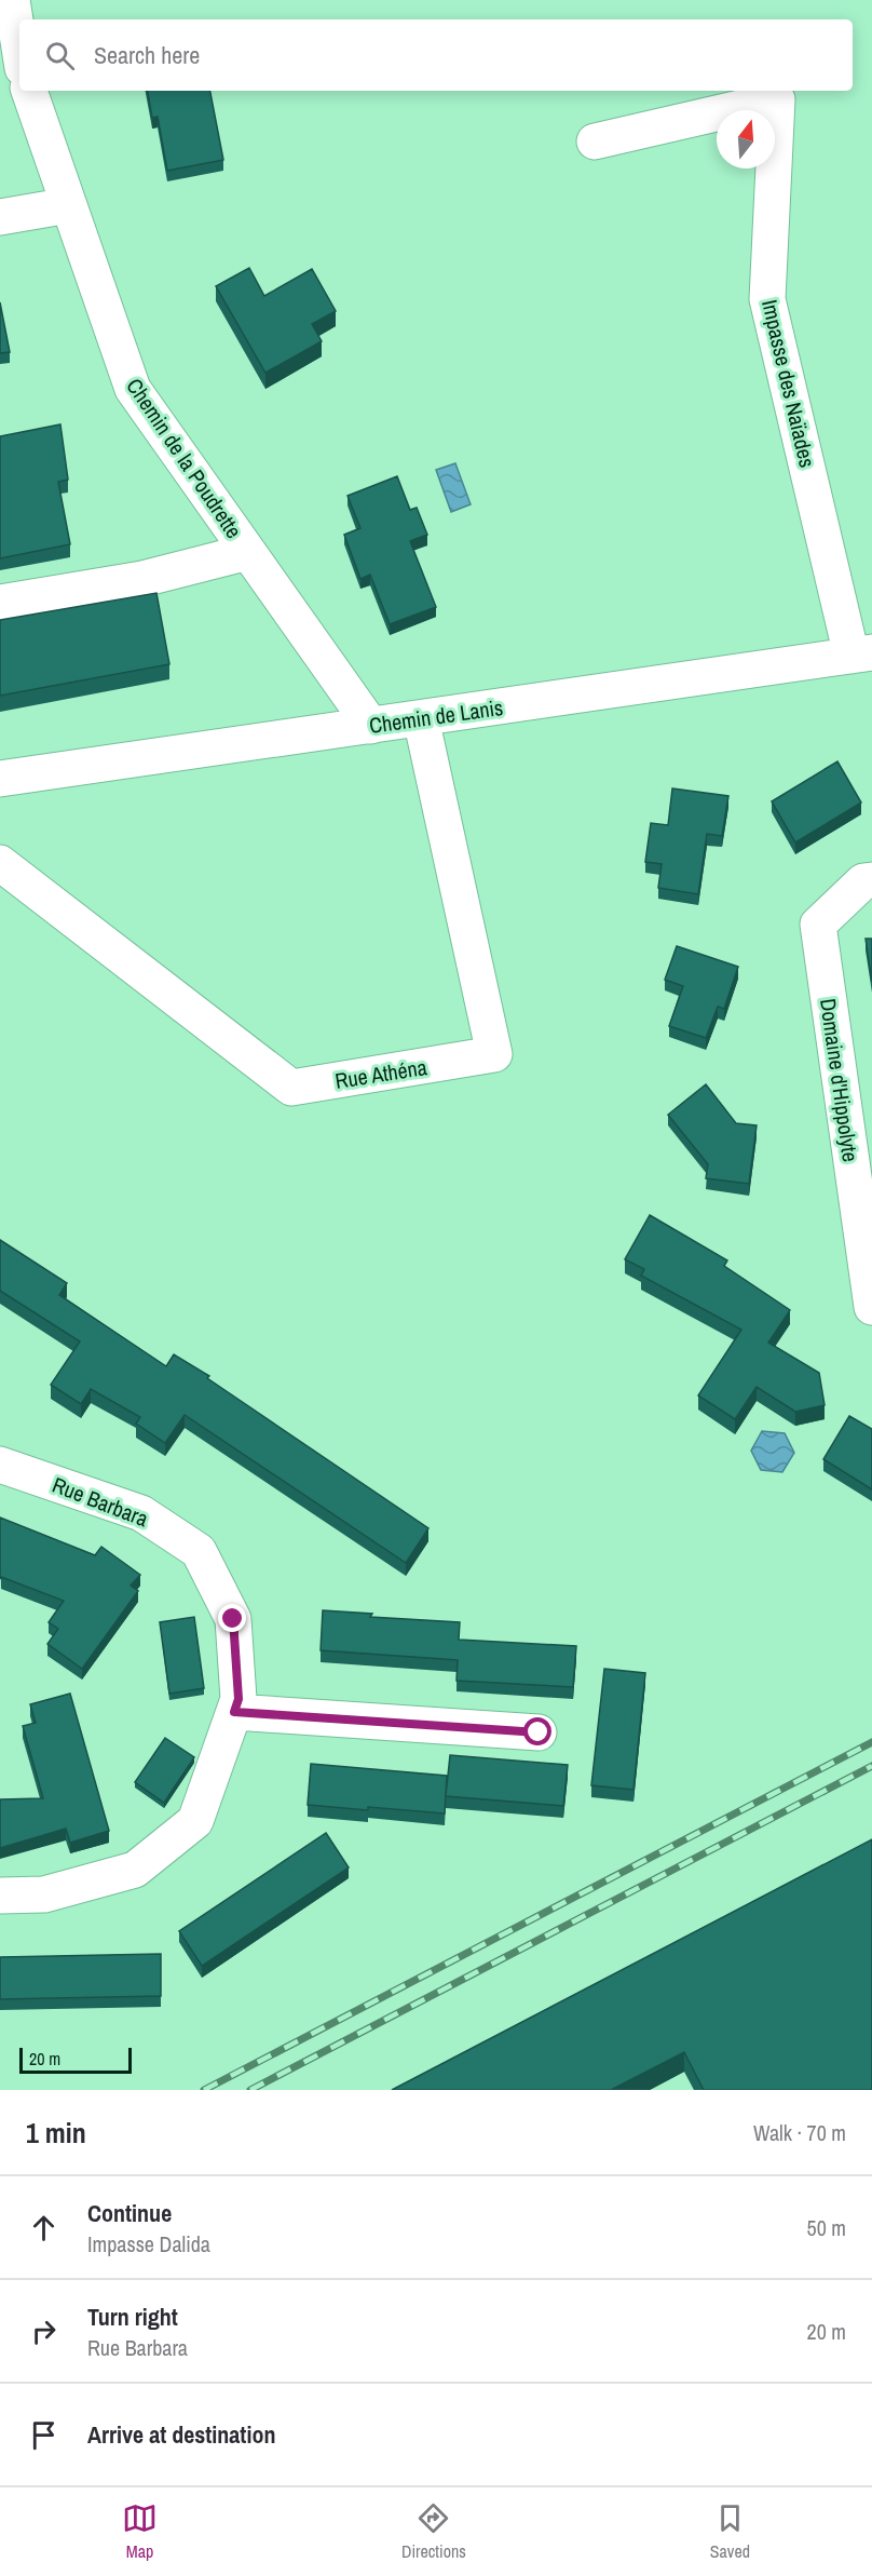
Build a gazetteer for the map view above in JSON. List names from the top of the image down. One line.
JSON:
{"streets":{"street":["Impasse des Naïades","Chemin de la Poudrette","Chemin de Lanis","Rue Athéna","Domaine d'Hippolyte","Rue Barbara"]},"crossings":[["Impasse des Naïades","Chemin de Lanis"],["Chemin de la Poudrette","Chemin de Lanis"],["Chemin de Lanis","Rue Athéna"]],"scale_bar":"20 m","north":"top","page":{"search":"Search here","scale":"20 m","heading":["1 min","Walk · 70 m"],"list":[["Continue","Impasse Dalida","50 m"],["Turn right","Rue Barbara","20 m"],"Arrive at destination"],"nav":["Map","Directions","Saved"]}}
